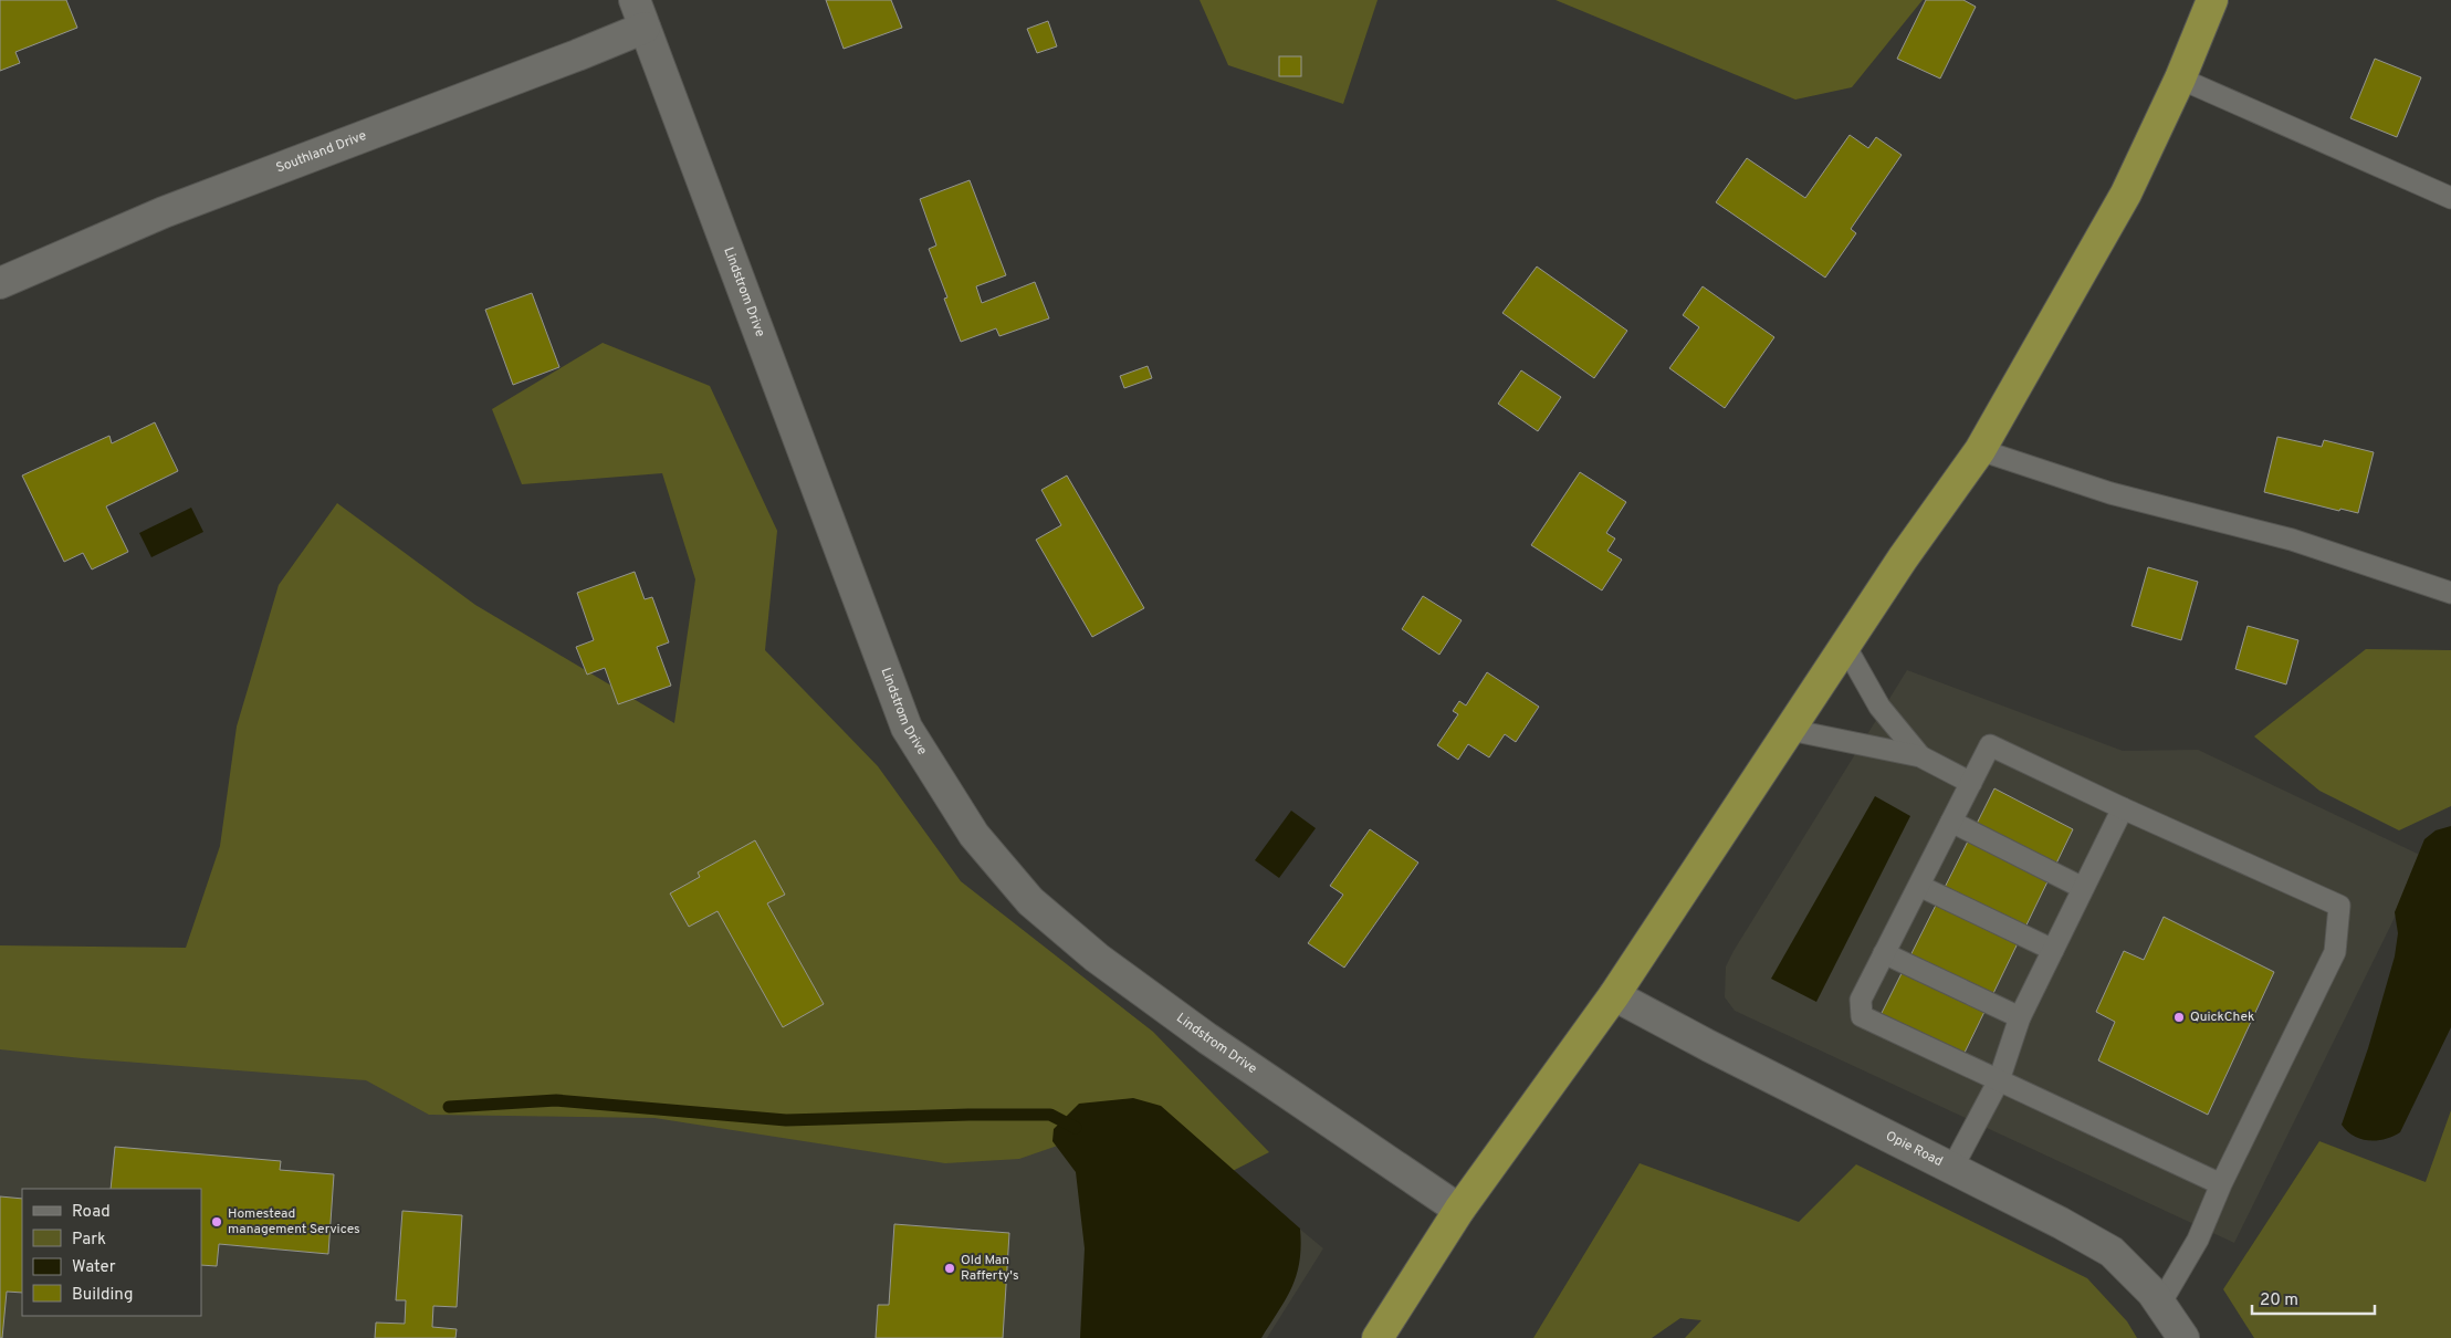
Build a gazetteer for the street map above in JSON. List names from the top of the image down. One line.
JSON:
{"streets":{"street":["Southland Drive","Lindstrom Drive","Opie Road"]},"crossings":[["Southland Drive","Lindstrom Drive"]],"places":["QuickChek","Homestead management Services","Old Man Rafferty's"],"legend":["Road","Park","Water","Building"],"scale_bar":"20 m"}
